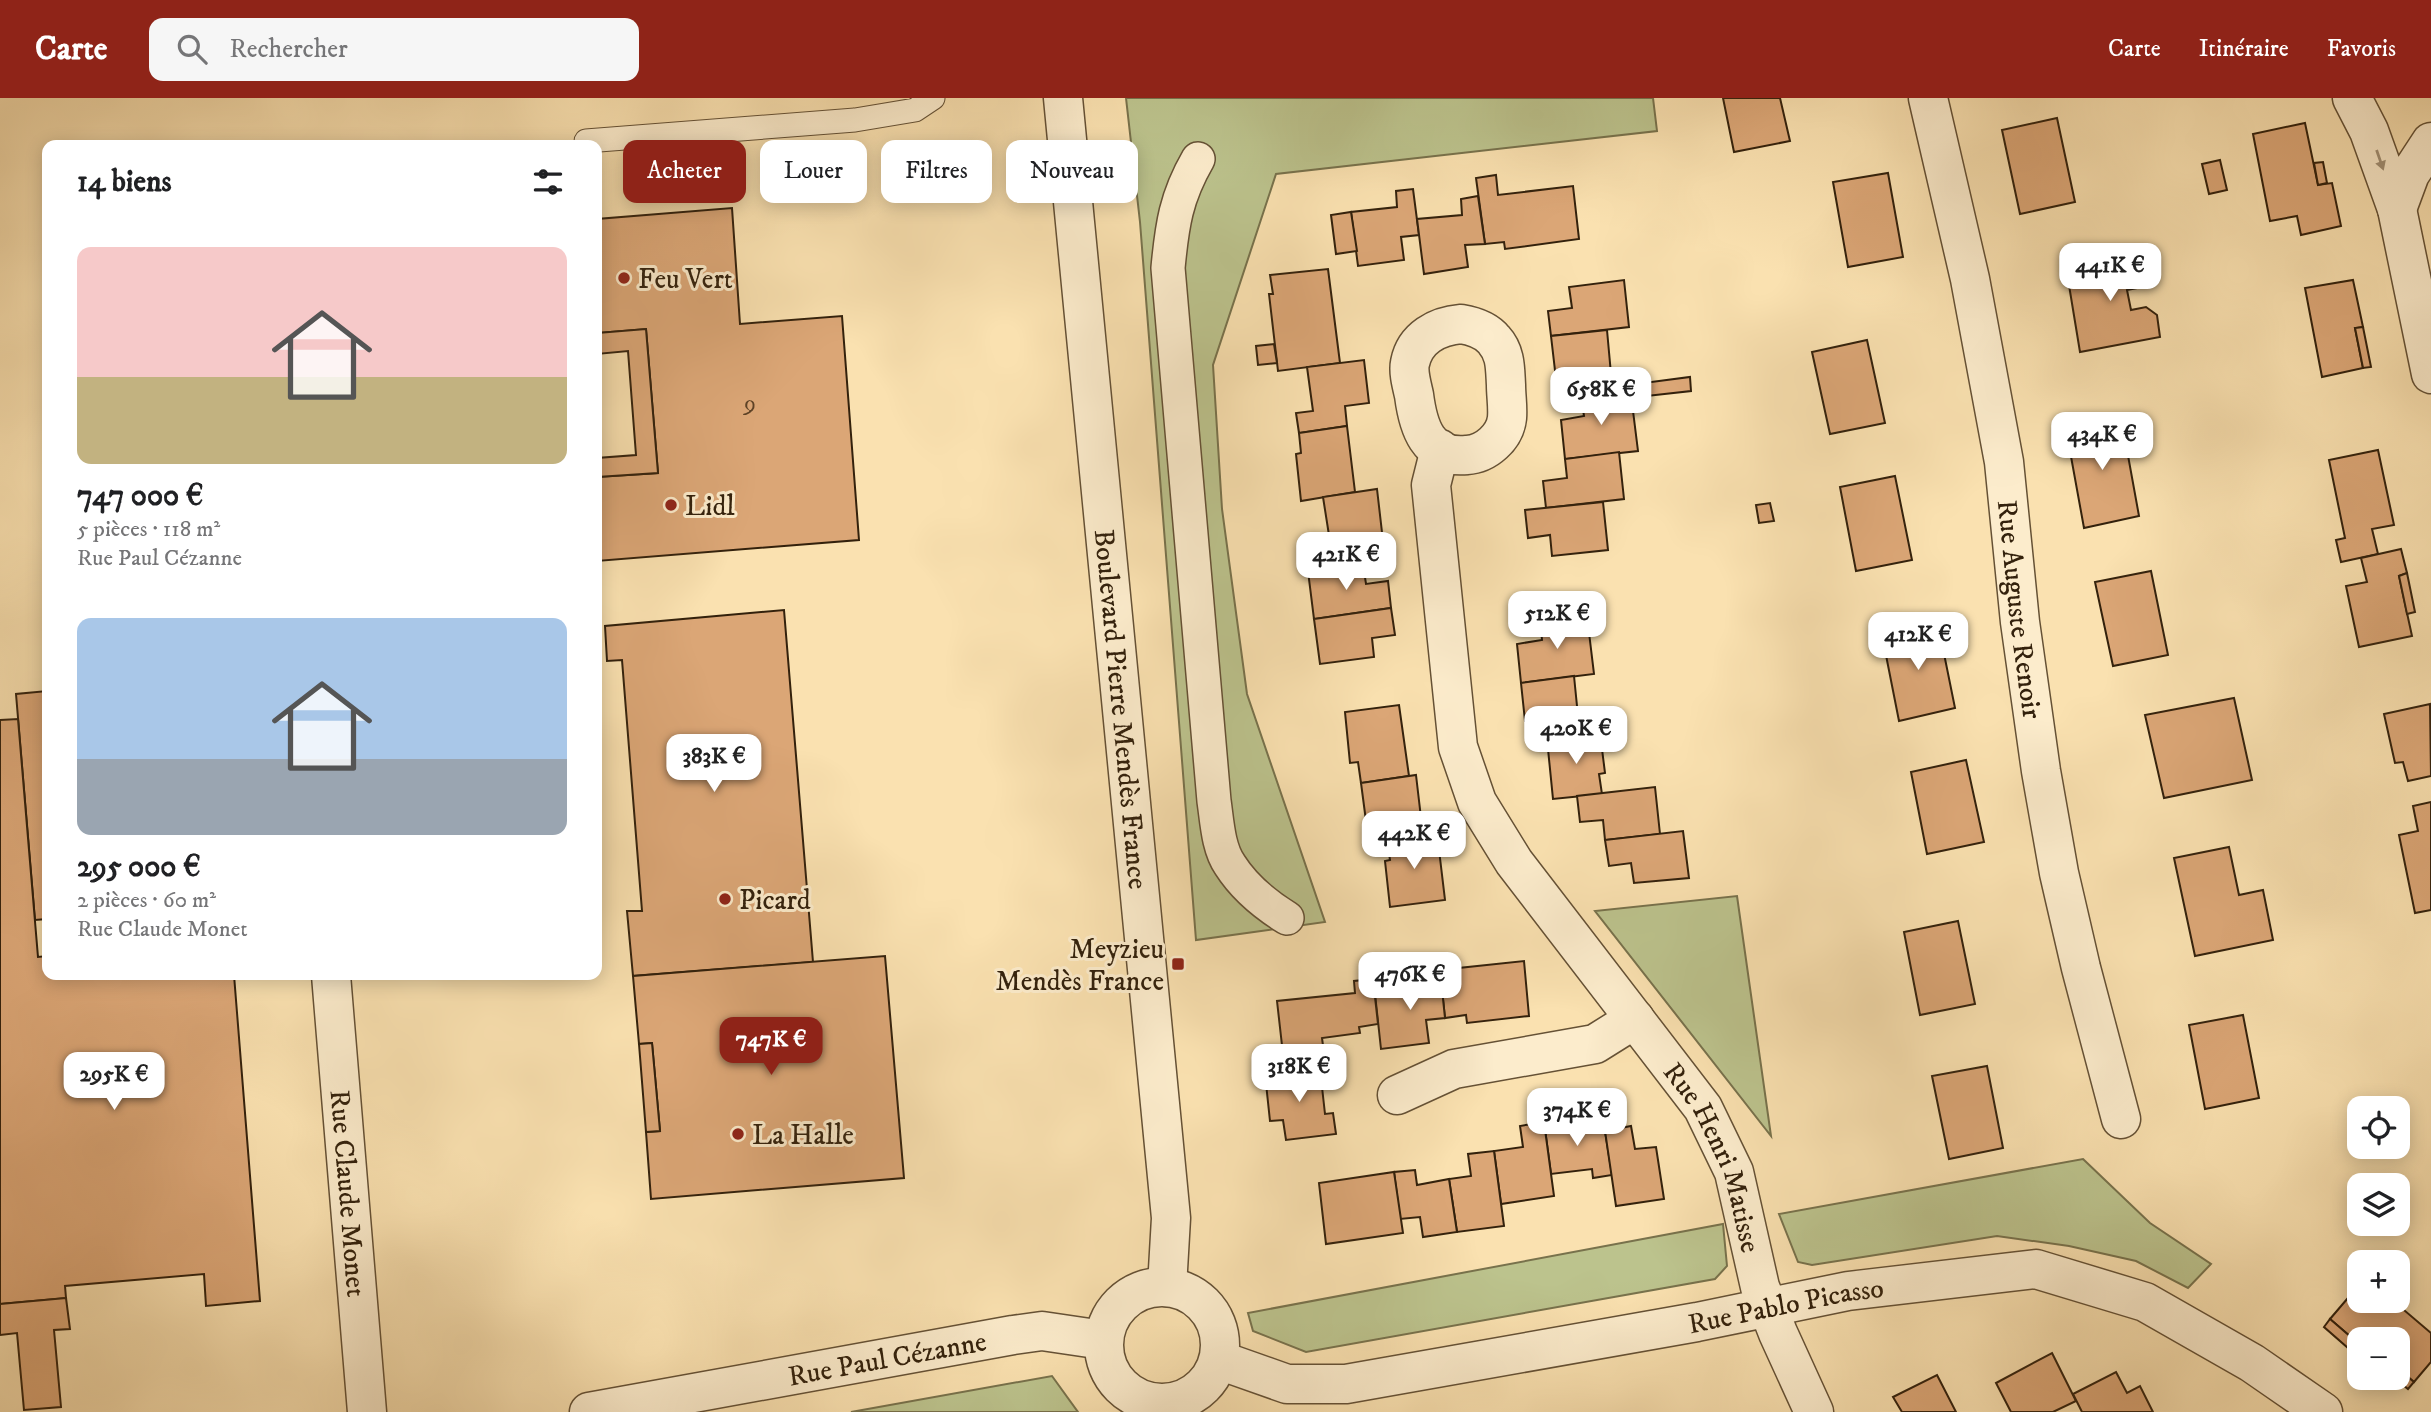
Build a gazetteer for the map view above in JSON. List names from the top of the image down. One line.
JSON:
{"streets":{"street":["Rue Auguste Renoir","Boulevard Pierre Mendès France","Rue Henri Matisse","Rue Claude Monet","Rue Pablo Picasso","Rue Paul Cézanne"]},"crossings":[["Boulevard Pierre Mendès France","Rue Pablo Picasso"],["Boulevard Pierre Mendès France","Rue Paul Cézanne"],["Rue Henri Matisse","Rue Pablo Picasso"],["Rue Pablo Picasso","Rue Paul Cézanne"]],"places":{"other":["Feu Vert","Lidl","Picard","La Halle"],"transit":["Meyzieu Mendès France"]},"house_numbers":["9"],"page":{"header":"Carte","search":"Rechercher","nav":["Carte","Itinéraire","Favoris"],"chip":["Acheter","Louer","Filtres","Nouveau"],"heading":"14 biens","list":[{"name":"747 000 €","note":"5 pièces · 118 m² · Rue Paul Cézanne"},{"name":"295 000 €","note":"2 pièces · 60 m² · Rue Claude Monet"}],"price":["441K €","658K €","434K €","421K €","512K €","412K €","420K €","383K €","442K €","476K €","747K €","318K €","295K €","374K €"],"map_buttons":["+","−"]}}
